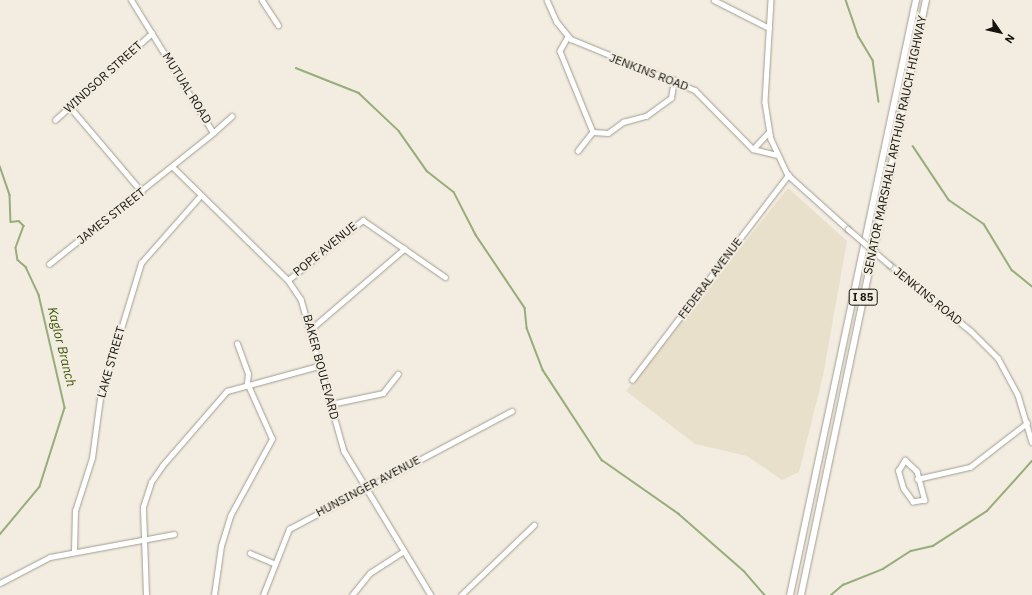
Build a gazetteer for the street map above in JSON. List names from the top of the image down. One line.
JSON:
{"streets":{"highway":["SENATOR MARSHALL ARTHUR RAUCH HIGHWAY","I 85"],"street":["JENKINS ROAD","WINDSOR STREET","MUTUAL ROAD","JAMES STREET","POPE AVENUE","FEDERAL AVENUE","LAKE STREET","BAKER BOULEVARD","HUNSINGER AVENUE"]},"crossings":[["JENKINS ROAD","FEDERAL AVENUE"],["WINDSOR STREET","MUTUAL ROAD"],["MUTUAL ROAD","JAMES STREET"],["MUTUAL ROAD","BAKER BOULEVARD"],["JAMES STREET","BAKER BOULEVARD"],["POPE AVENUE","BAKER BOULEVARD"],["LAKE STREET","BAKER BOULEVARD"],["BAKER BOULEVARD","HUNSINGER AVENUE"]],"water":["Kaglor Branch"],"north":"bottom right"}
